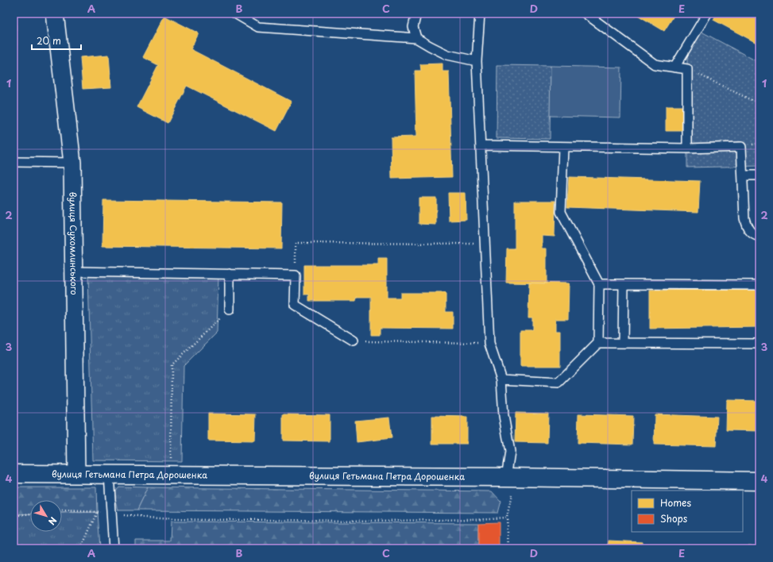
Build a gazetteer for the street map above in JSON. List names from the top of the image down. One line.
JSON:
{"streets":{"street":["вулиця Сухомлинського","вулиця Гетьмана Петра Дорошенка"]},"crossings":[["вулиця Сухомлинського","вулиця Гетьмана Петра Дорошенка"]],"legend":["Homes","Shops"],"scale_bar":"20 m","north":"bottom right","grid":{"columns":["A","B","C","D","E"],"rows":["1","2","3","4"]}}
